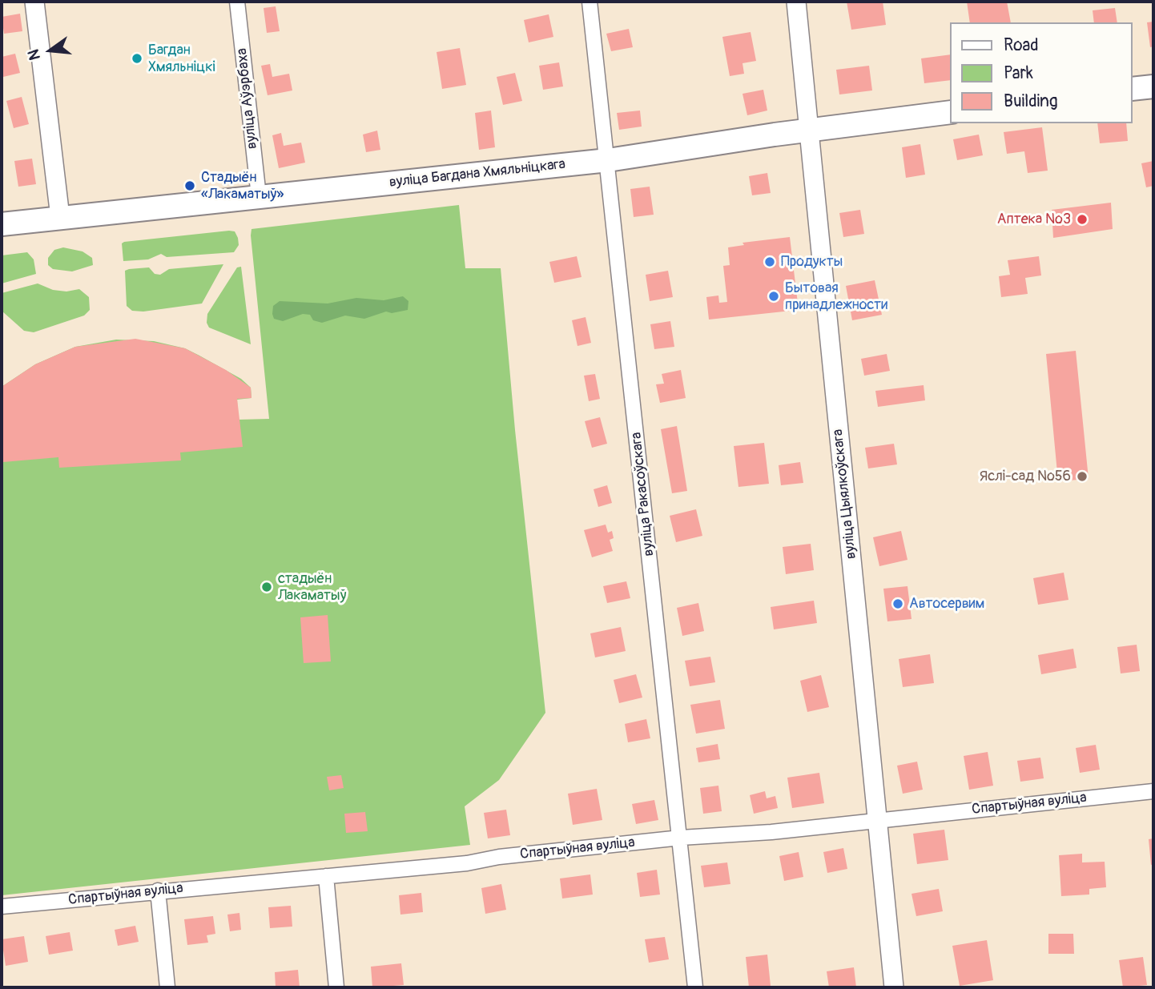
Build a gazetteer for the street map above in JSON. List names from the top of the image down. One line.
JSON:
{"streets":{"main road":["вуліца Багдана Хмяльніцкага"],"street":["вуліца Аўэрбаха","вуліца Ракасоўскага","вуліца Цыялкоўскага","Спартыўная вуліца"]},"crossings":[["вуліца Аўэрбаха","вуліца Багдана Хмяльніцкага"],["вуліца Багдана Хмяльніцкага","вуліца Ракасоўскага"],["вуліца Багдана Хмяльніцкага","вуліца Цыялкоўскага"],["вуліца Ракасоўскага","Спартыўная вуліца"],["вуліца Цыялкоўскага","Спартыўная вуліца"]],"places":["Багдан Хмяльніцкі","Стадыён «Лакаматыў»","Аптека №3","Продукты","Бытовая принадлежности","Яслі-сад №56","стадыён Лакаматыў","Автосервим"],"legend":["Road","Park","Building"],"north":"left"}
